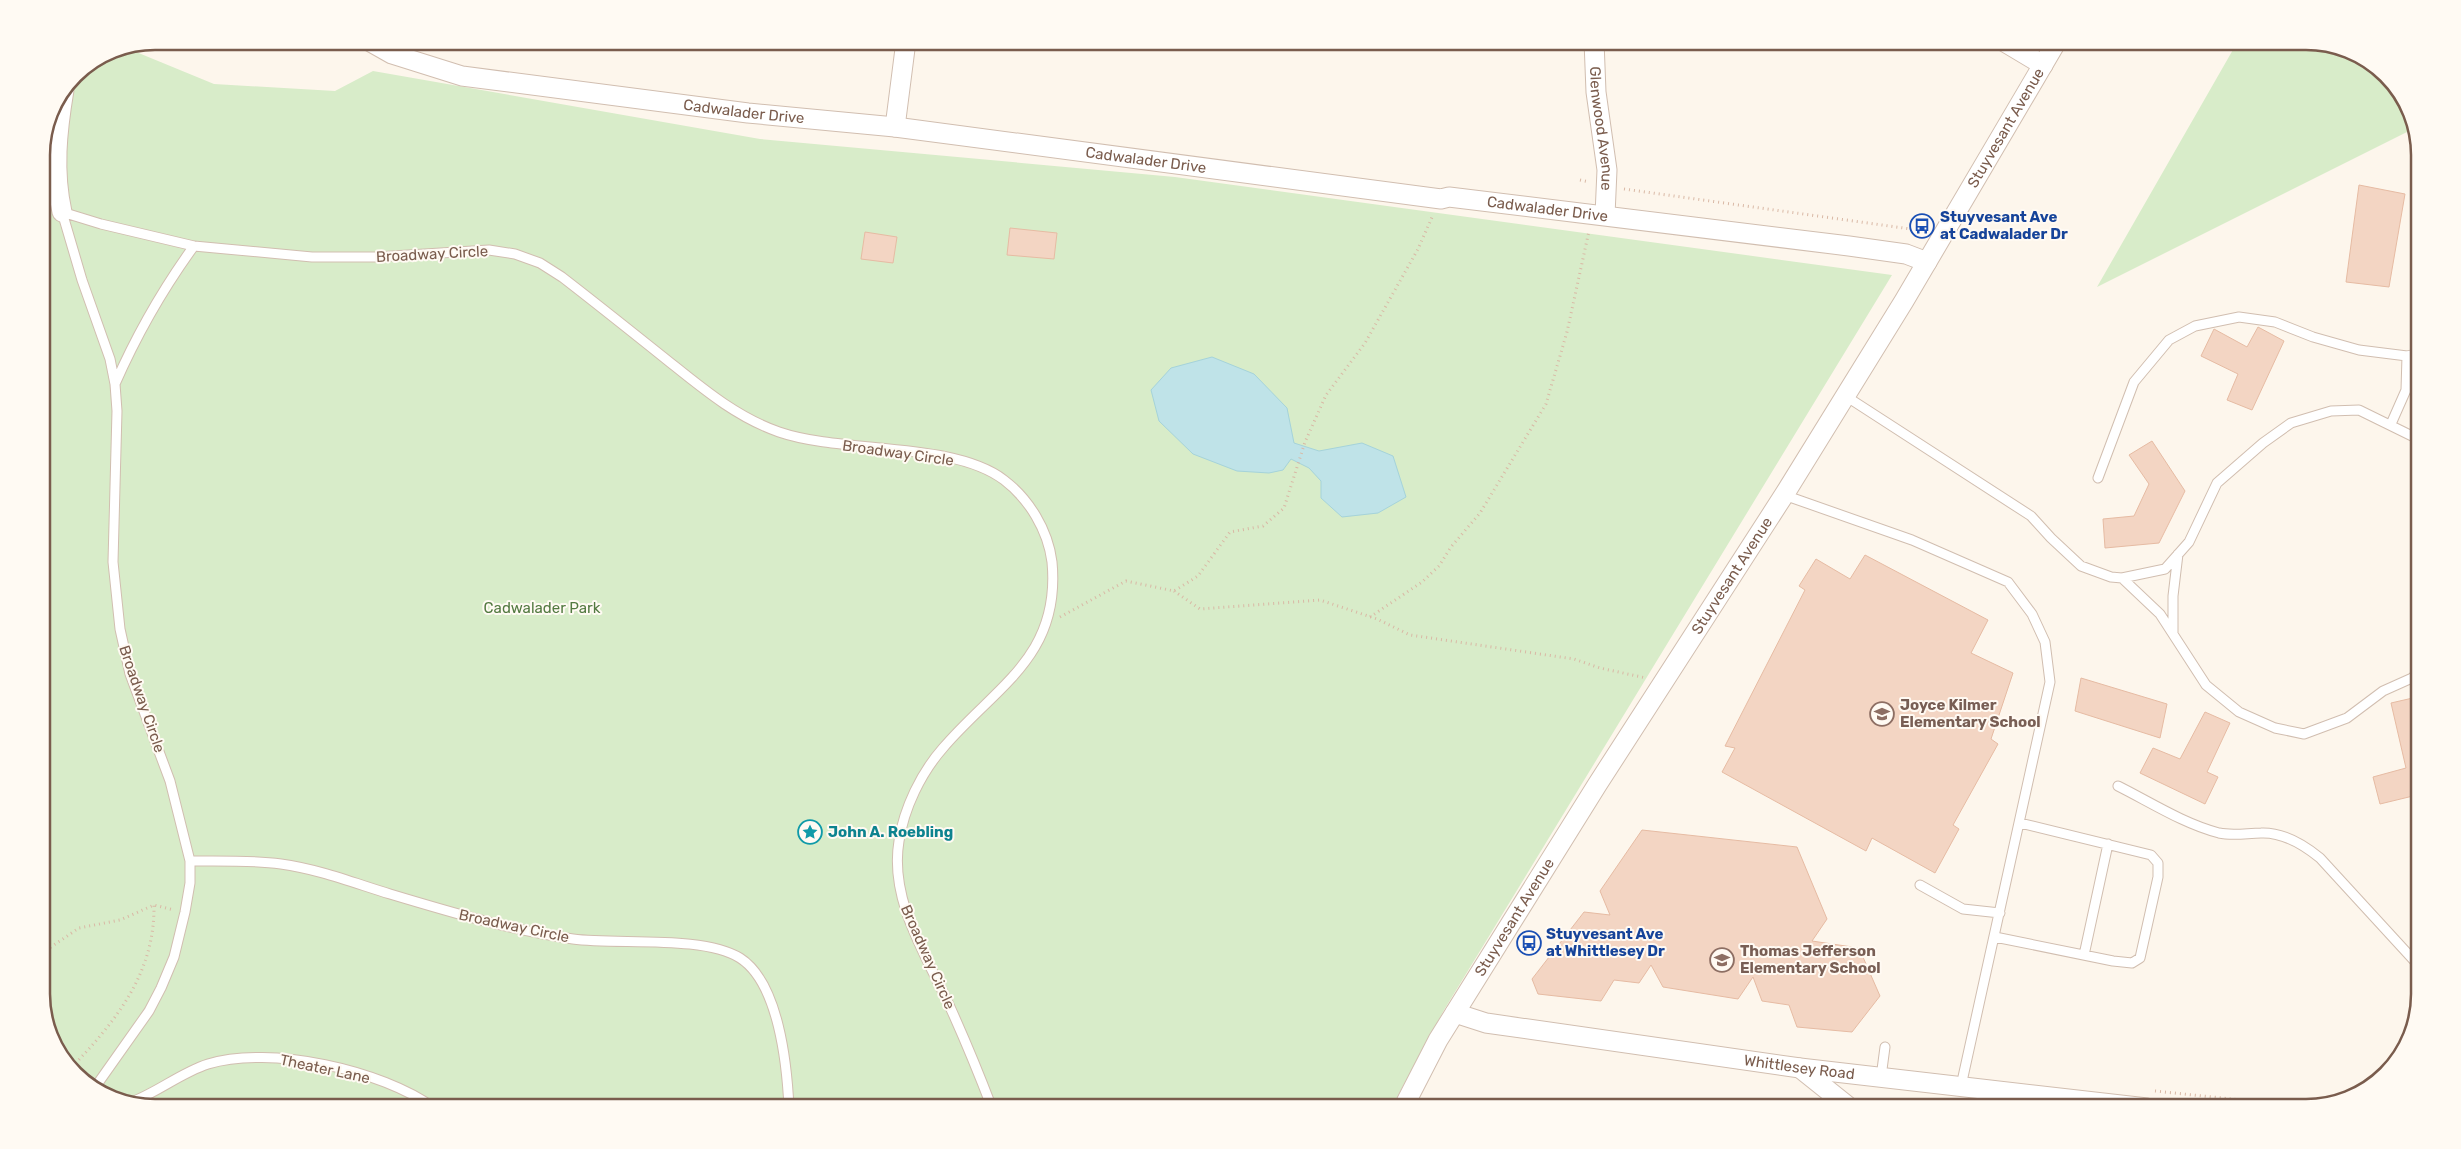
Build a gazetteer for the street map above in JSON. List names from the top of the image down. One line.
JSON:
{"streets":{"street":["Cadwalader Drive","Glenwood Avenue","Stuyvesant Avenue","Whittlesey Road"],"lane":["Broadway Circle","Theater Lane"]},"crossings":[["Cadwalader Drive","Glenwood Avenue"],["Cadwalader Drive","Stuyvesant Avenue"],["Stuyvesant Avenue","Whittlesey Road"]],"parks":["Cadwalader Park"],"places":{"bus stop":["Stuyvesant Ave at Cadwalader Dr","Stuyvesant Ave at Whittlesey Dr"],"school or university":["Joyce Kilmer Elementary School","Thomas Jefferson Elementary School"],"place":["John A. Roebling"]}}
